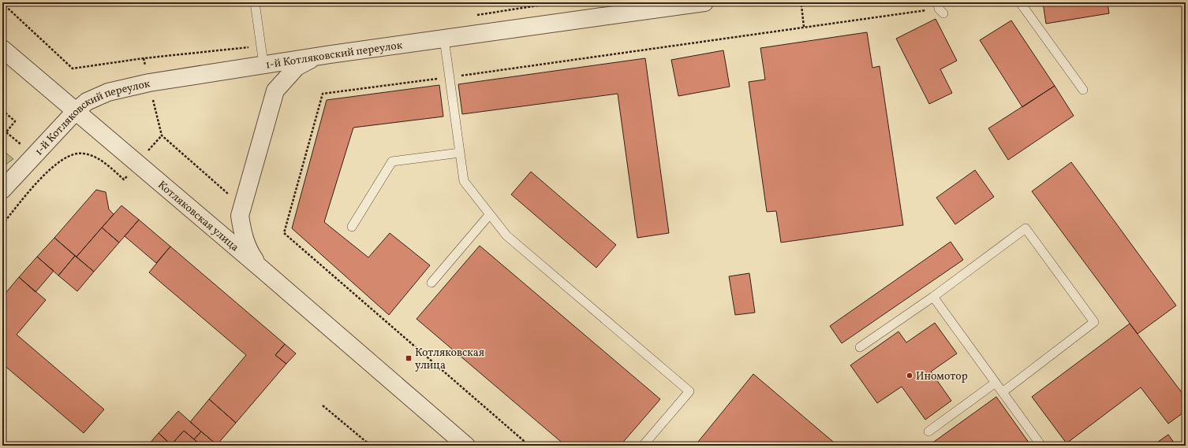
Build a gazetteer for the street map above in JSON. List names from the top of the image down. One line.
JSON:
{"streets":{"street":["1-й Котляковский переулок","Котляковская улица"]},"crossings":[["1-й Котляковский переулок","Котляковская улица"]],"places":{"transit":["Котляковская улица"],"other":["Иномотор"]}}
